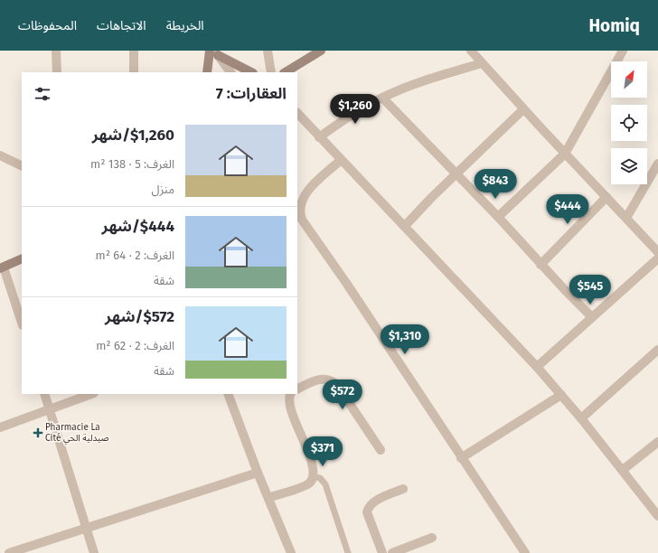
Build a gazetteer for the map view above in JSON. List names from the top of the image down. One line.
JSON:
{"places":{"health":["Pharmacie La Cité صيدلية الحي"]},"north":"top right","page":{"header":"Homiq","nav":["الخريطة","الاتجاهات","المحفوظات"],"heading":"العقارات: 7","price":["$1,260","$843","$444","$545","$1,310","$572","$371"],"list":[{"name":"$1,260/شهر","note":"الغرف: 5 · 138 m² · منزل"},{"name":"$444/شهر","note":"الغرف: 2 · 64 m² · شقة"},{"name":"$572/شهر","note":"الغرف: 2 · 62 m² · شقة"}]}}
